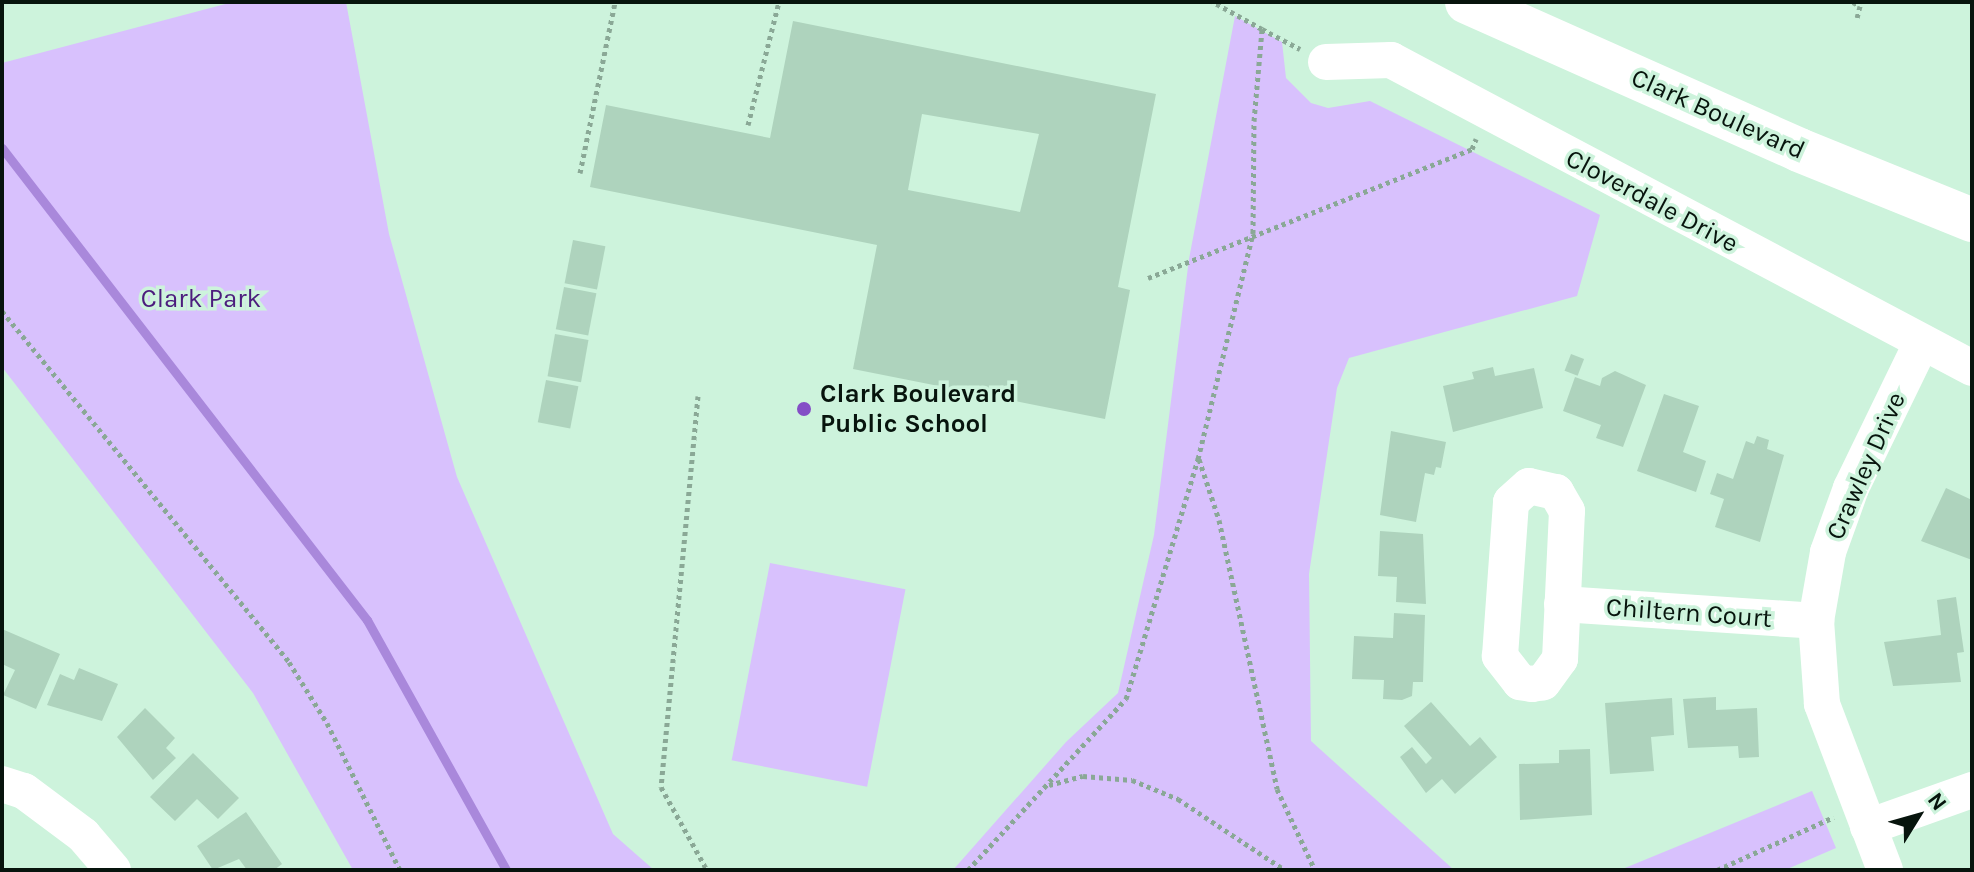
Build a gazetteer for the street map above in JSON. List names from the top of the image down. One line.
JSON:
{"streets":{"street":["Clark Boulevard","Cloverdale Drive","Crawley Drive","Chiltern Court"]},"crossings":[["Cloverdale Drive","Crawley Drive"],["Crawley Drive","Chiltern Court"]],"parks":["Clark Park"],"places":["Clark Boulevard Public School"],"north":"top right"}
